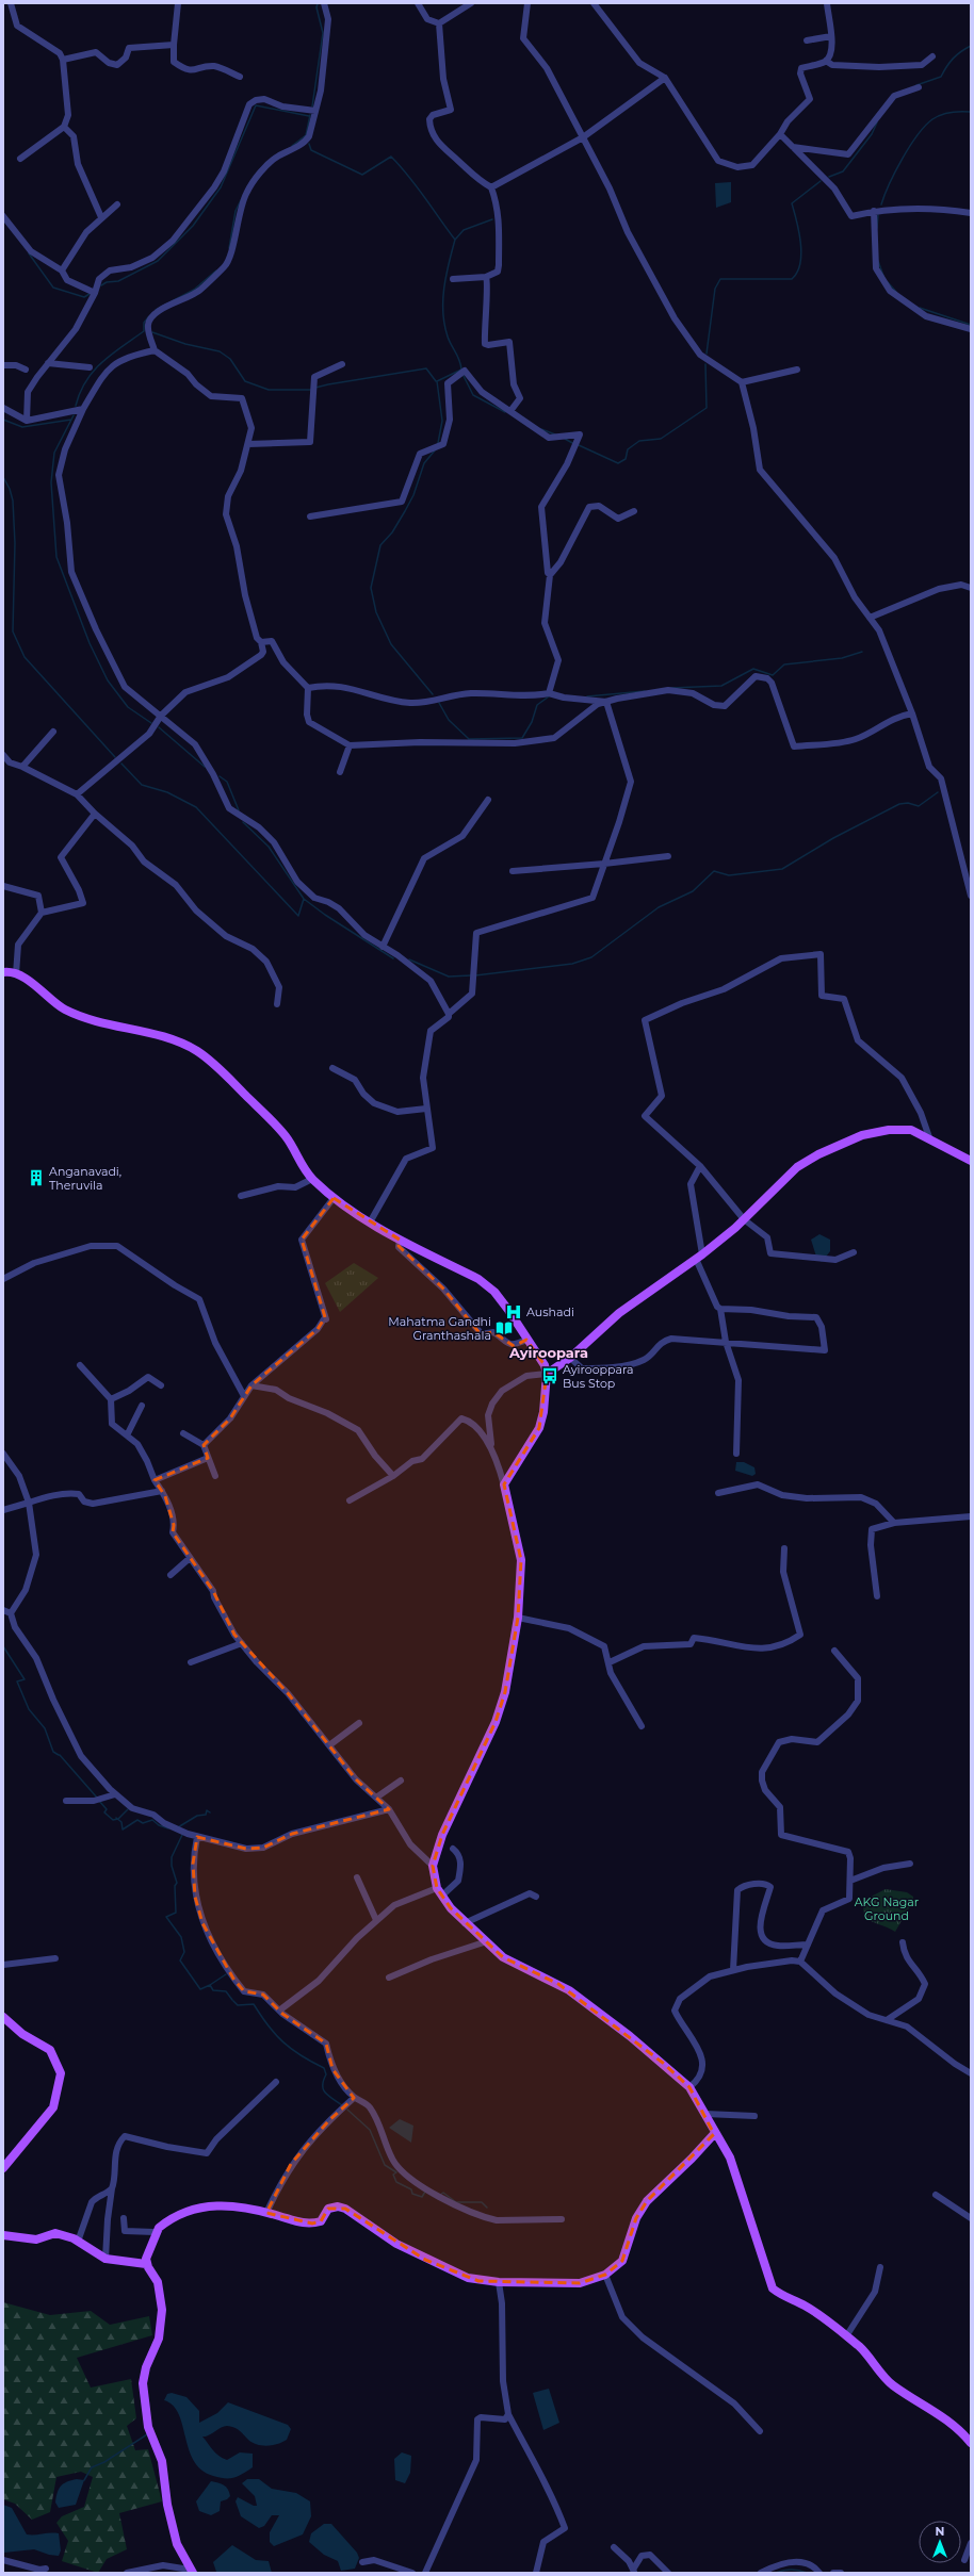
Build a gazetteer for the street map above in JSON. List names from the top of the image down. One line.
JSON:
{"districts":["Ayiroopara"],"parks":["AKG Nagar Ground"],"places":{"building":["Anganavadi, Theruvila"],"hospital":["Aushadi"],"library":["Mahatma Gandhi Granthashala"],"bus stop":["Ayirooppara Bus Stop"]},"north":"top"}
